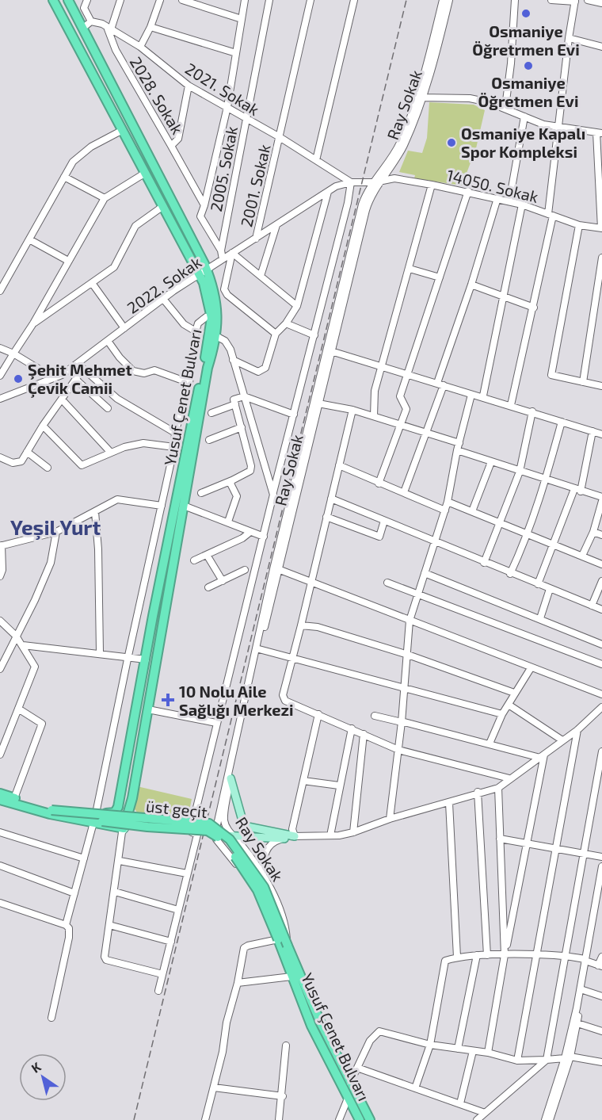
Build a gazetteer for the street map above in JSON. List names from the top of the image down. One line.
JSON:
{"streets":{"highway":["Yusuf Çenet Bulvarı","üst geçit"],"street":["2021. Sokak","2028. Sokak","Ray Sokak","2005. Sokak","2001. Sokak","14050. Sokak","2022. Sokak"]},"crossings":[["2021. Sokak","2028. Sokak"],["2021. Sokak","2005. Sokak"],["2021. Sokak","2001. Sokak"],["2021. Sokak","14050. Sokak"],["2021. Sokak","2022. Sokak"],["Ray Sokak","14050. Sokak"],["Ray Sokak","Yusuf Çenet Bulvarı"],["Ray Sokak","üst geçit"],["2005. Sokak","2022. Sokak"],["2001. Sokak","2022. Sokak"],["14050. Sokak","2022. Sokak"],["2022. Sokak","Yusuf Çenet Bulvarı"],["Yusuf Çenet Bulvarı","üst geçit"]],"districts":["Yeşil Yurt"],"places":{"other":["Osmaniye Öğretrmen Evi","Osmaniye Öğretmen Evi","Osmaniye Kapalı Spor Kompleksi","Şehit Mehmet Çevik Camii"],"health":["10 Nolu Aile Sağlığı Merkezi"]},"north":"top left"}
